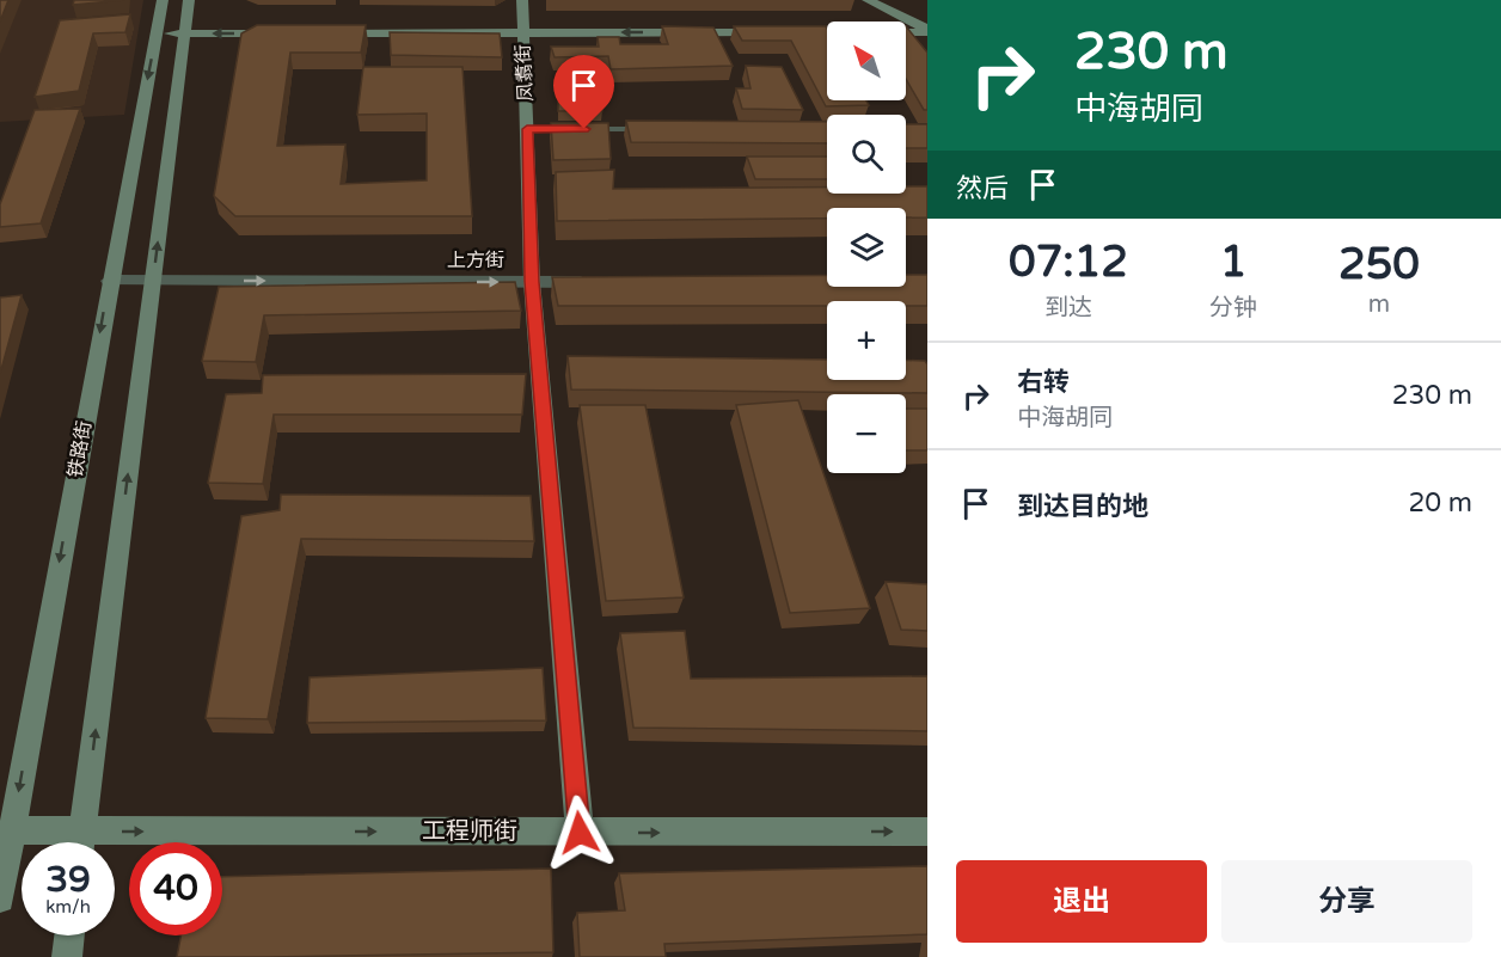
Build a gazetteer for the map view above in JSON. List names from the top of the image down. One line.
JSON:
{"streets":{"street":["凤翥街","上方街","铁路街","工程师街"]},"crossings":[["凤翥街","上方街"],["凤翥街","工程师街"],["上方街","铁路街"],["铁路街","工程师街"]],"one_way":["上方街","工程师街"],"north":"top left","page":{"turn":["230 m","中海胡同"],"map_buttons":["+","−"],"then":"然后","eta":["07:12","到达","1","分钟","250","m"],"list":[{"name":"右转","note":"中海胡同","value":"230 m"},{"name":"到达目的地","value":"20 m"}],"speed":"39 km/h","limit":"40","buttons":["退出","分享"]}}
